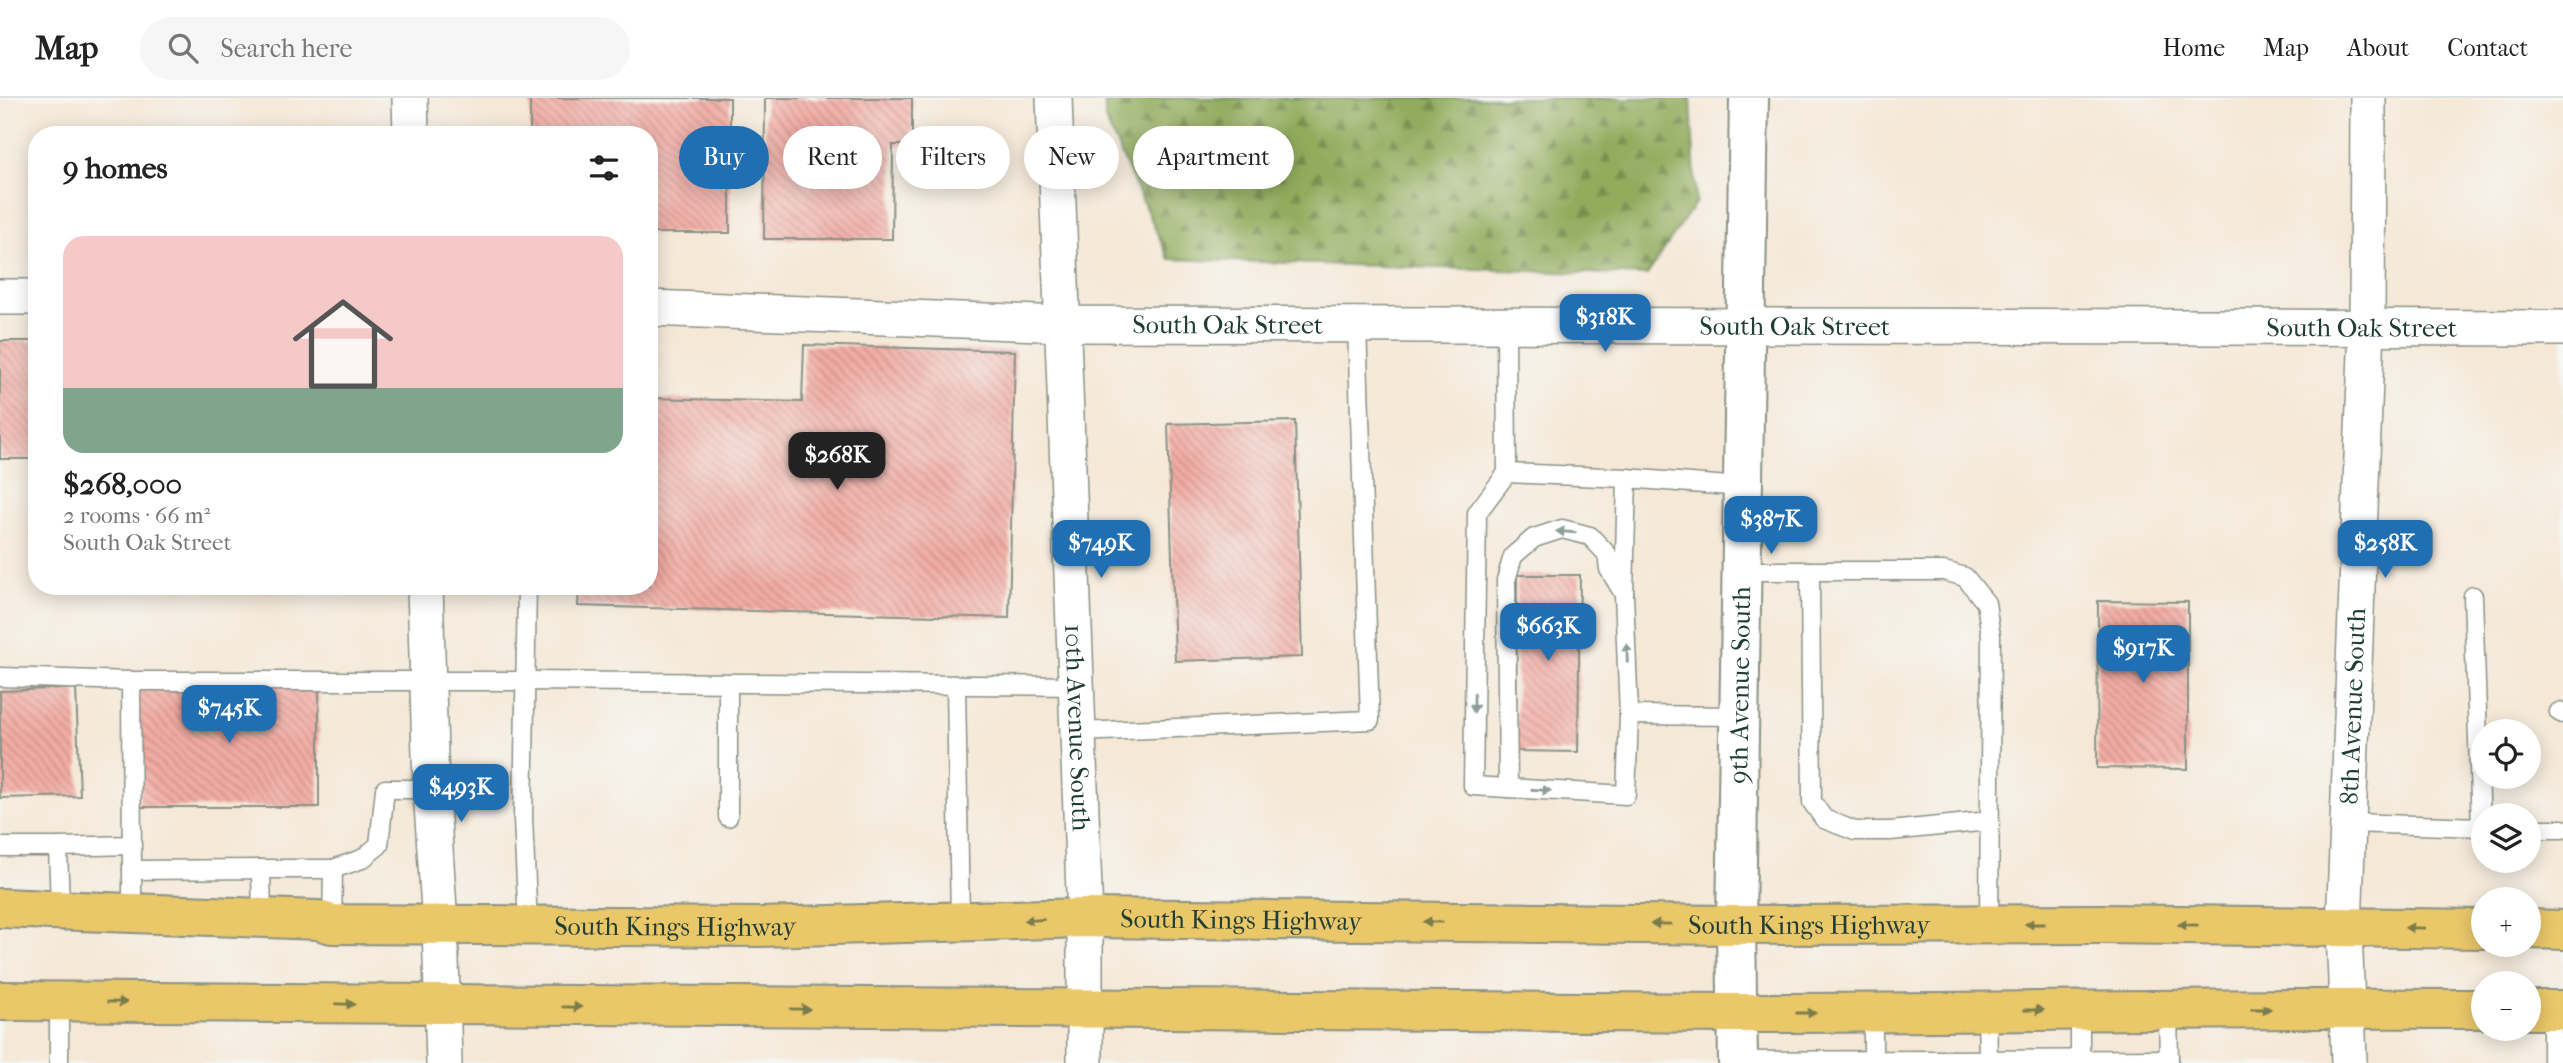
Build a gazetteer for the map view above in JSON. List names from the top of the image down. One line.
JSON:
{"streets":{"main road":["South Kings Highway"],"street":["South Oak Street","9th Avenue South","8th Avenue South","10th Avenue South"]},"crossings":[["South Oak Street","9th Avenue South"],["South Oak Street","8th Avenue South"],["South Oak Street","10th Avenue South"],["9th Avenue South","South Kings Highway"],["8th Avenue South","South Kings Highway"],["10th Avenue South","South Kings Highway"]],"page":{"header":"Map","search":"Search here","nav":["Home","Map","About","Contact"],"chip":["Buy","Rent","Filters","New","Apartment"],"heading":"9 homes","list":[{"name":"$268,000","note":"2 rooms · 66 m² · South Oak Street"}],"price":["$318K","$268K","$387K","$749K","$258K","$663K","$917K","$745K","$493K"],"map_buttons":["+","−"]}}
